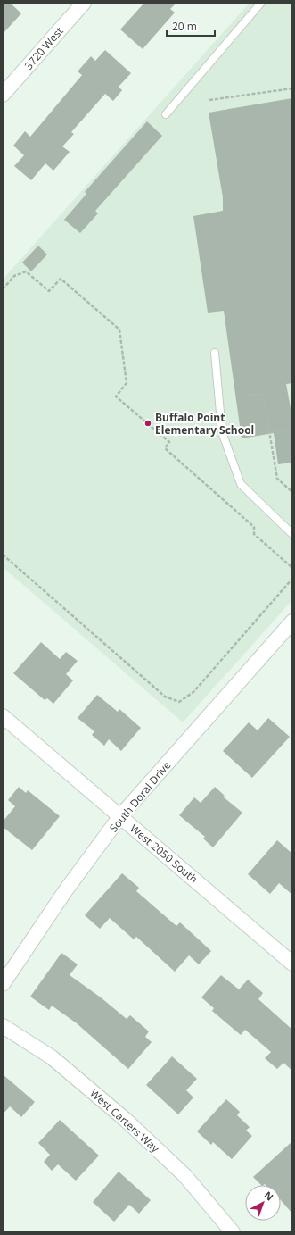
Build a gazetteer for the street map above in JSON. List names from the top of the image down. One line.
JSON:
{"streets":{"street":["3720 West","South Doral Drive","West 2050 South","West Carters Way"]},"crossings":[["South Doral Drive","West 2050 South"]],"places":["Buffalo Point Elementary School"],"scale_bar":"20 m","north":"top right"}
